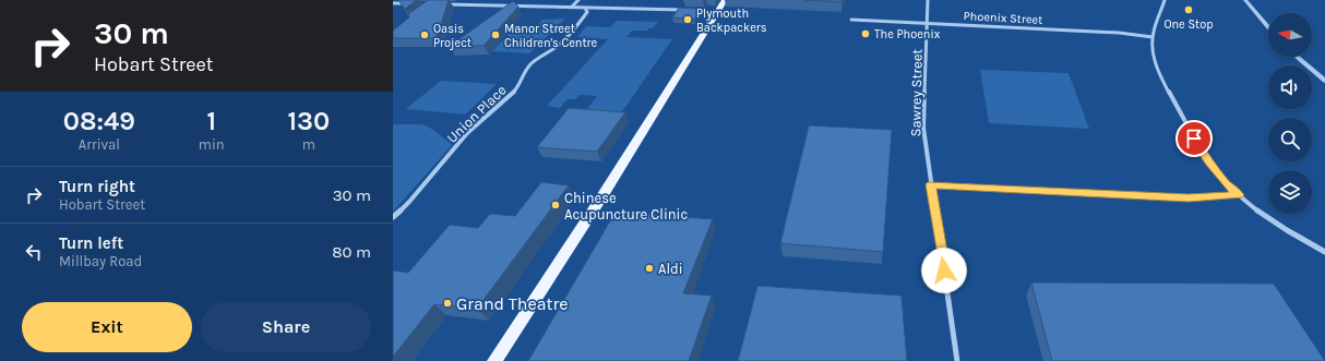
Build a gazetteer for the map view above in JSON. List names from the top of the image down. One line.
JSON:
{"streets":{"street":["Phoenix Street","Sawrey Street","Union Place"]},"crossings":[["Phoenix Street","Sawrey Street"]],"places":["One Stop","Plymouth Backpackers","The Phoenix","Oasis Project","Manor Street Children's Centre","Chinese Acupuncture Clinic","Aldi","Grand Theatre"],"north":"left","page":{"turn":["30 m","Hobart Street"],"eta":["08:49","Arrival","1","min","130","m"],"list":[{"name":"Turn right","note":"Hobart Street","value":"30 m"},{"name":"Turn left","note":"Millbay Road","value":"80 m"}],"buttons":["Exit","Share"]}}
